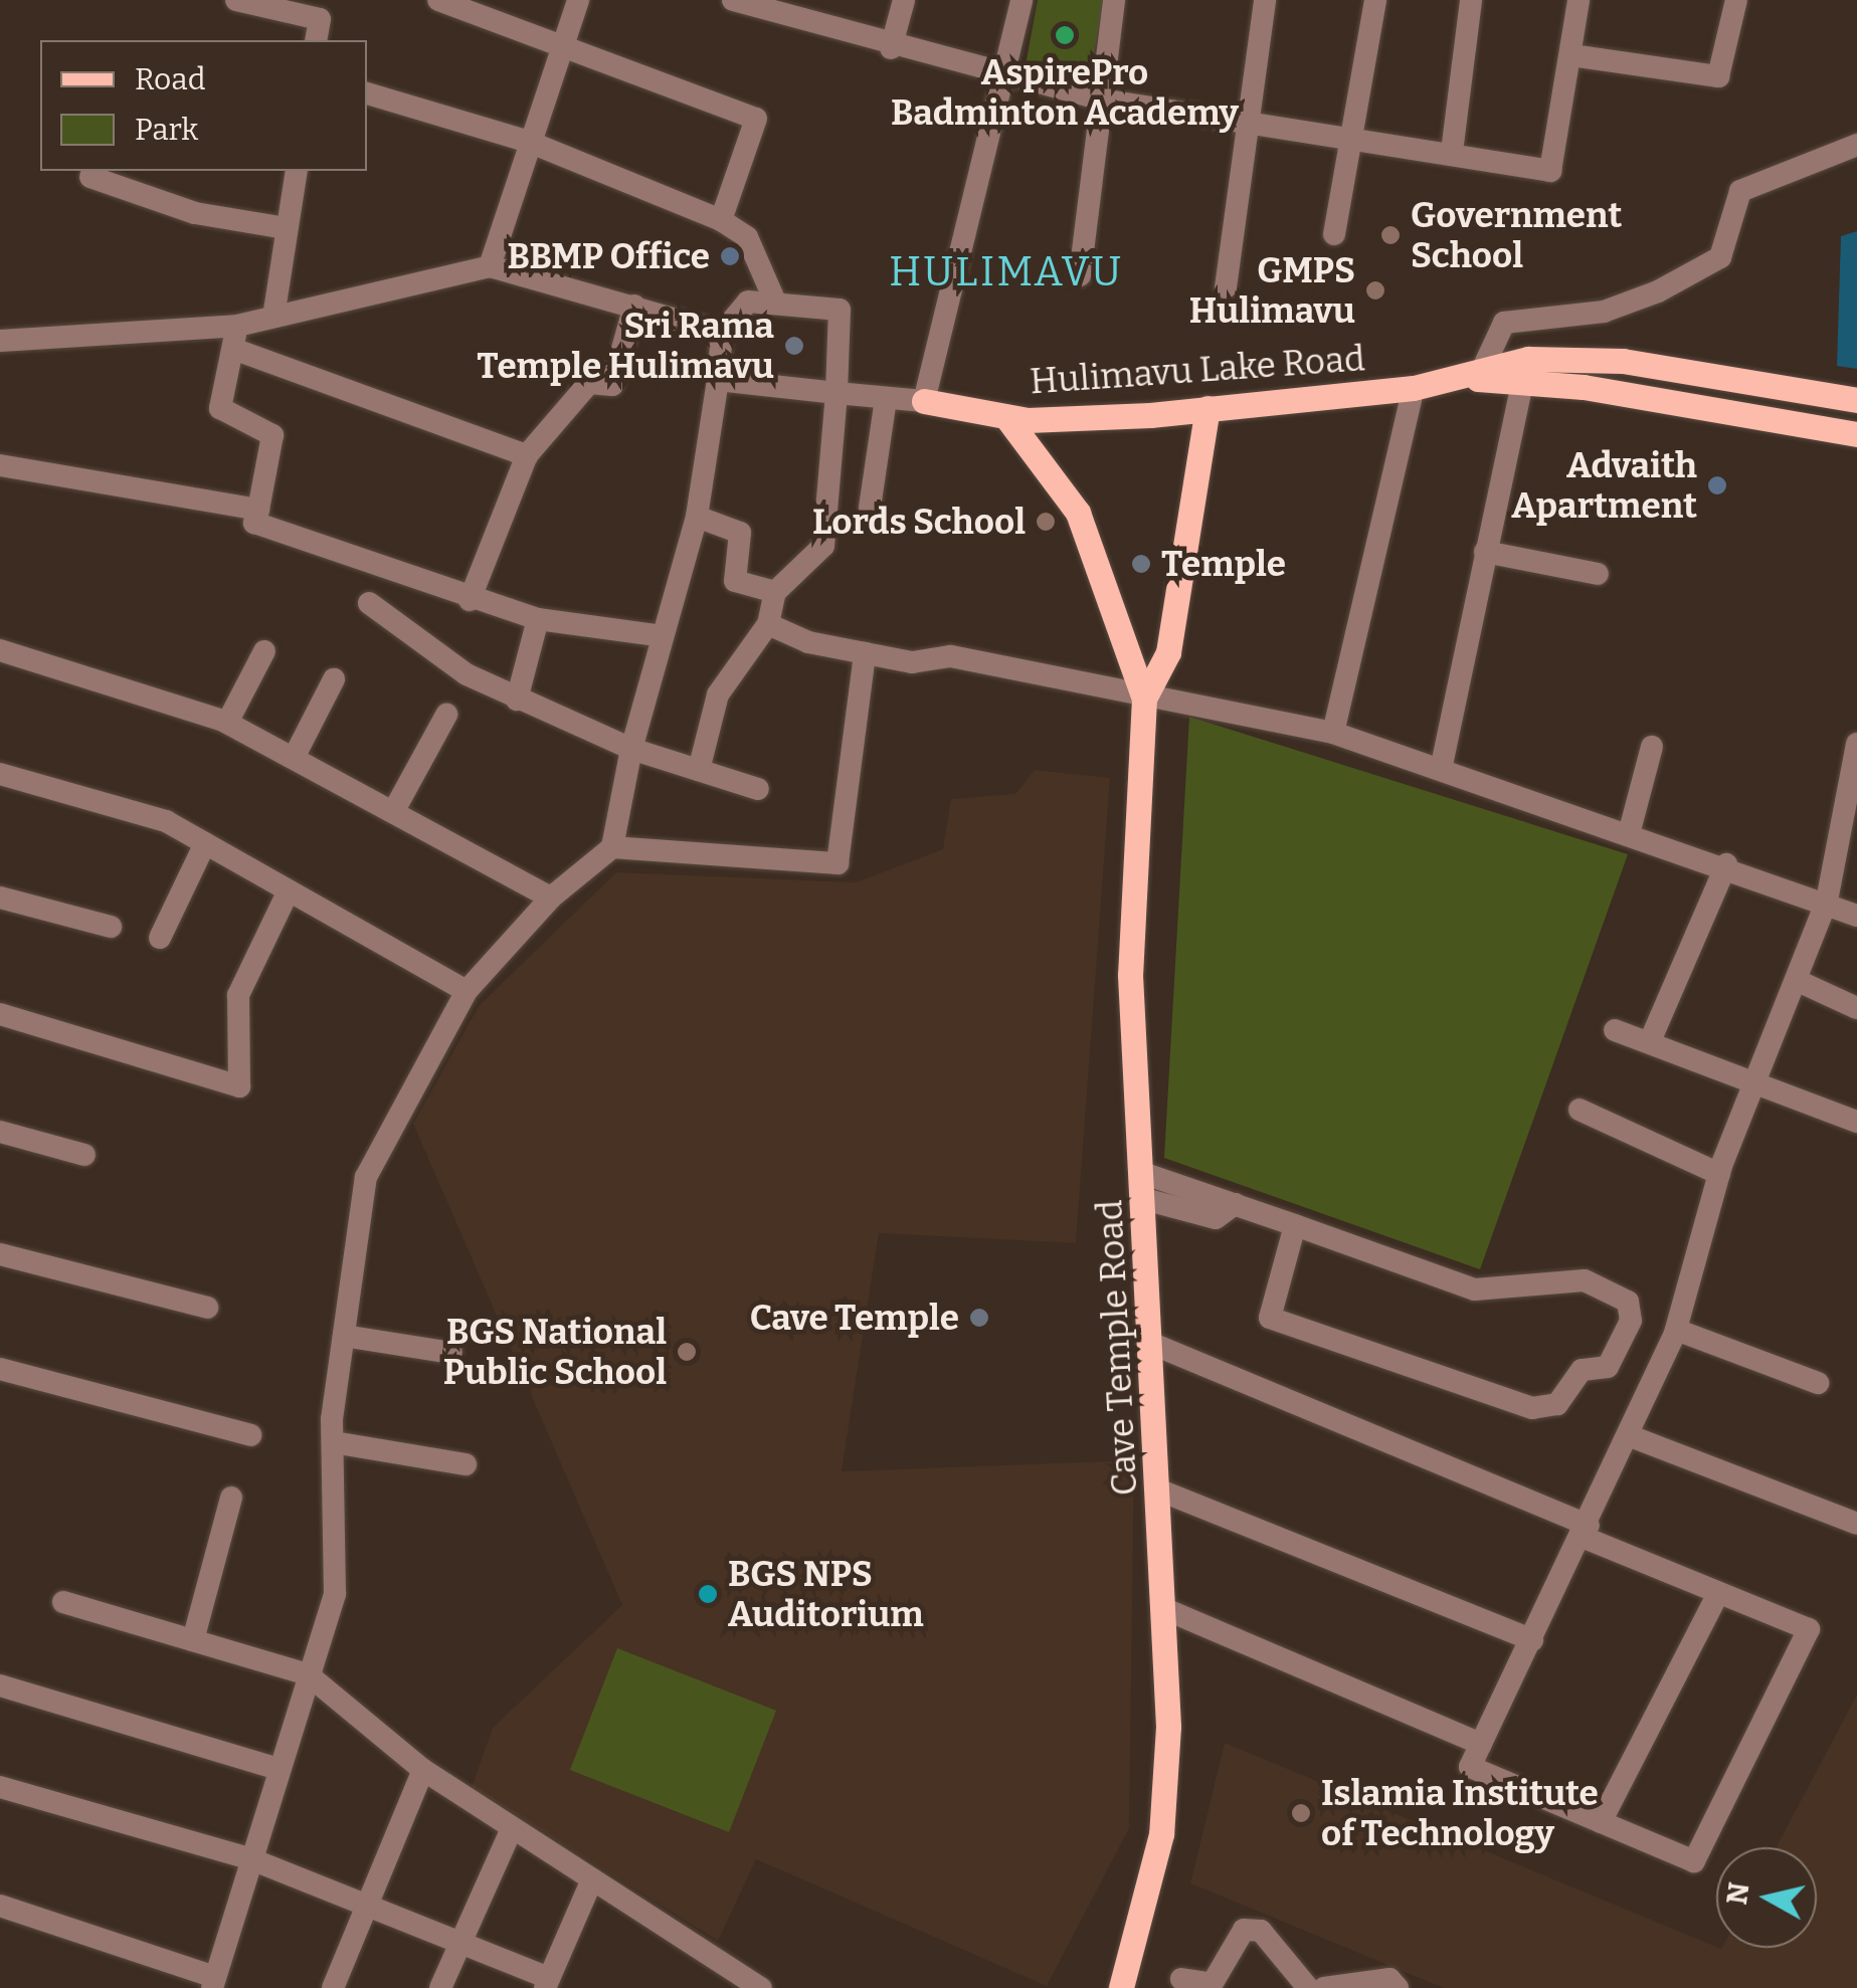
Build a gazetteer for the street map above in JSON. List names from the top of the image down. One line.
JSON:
{"streets":{"main road":["Hulimavu Lake Road","Cave Temple Road"]},"crossings":[["Hulimavu Lake Road","Cave Temple Road"]],"districts":["HULIMAVU"],"places":["AspirePro Badminton Academy","Government School","BBMP Office","GMPS Hulimavu","Sri Rama Temple Hulimavu","Advaith Apartment","Lords School","Temple","Cave Temple","BGS National Public School","BGS NPS Auditorium","Islamia Institute of Technology"],"legend":["Road","Park"],"north":"left"}
